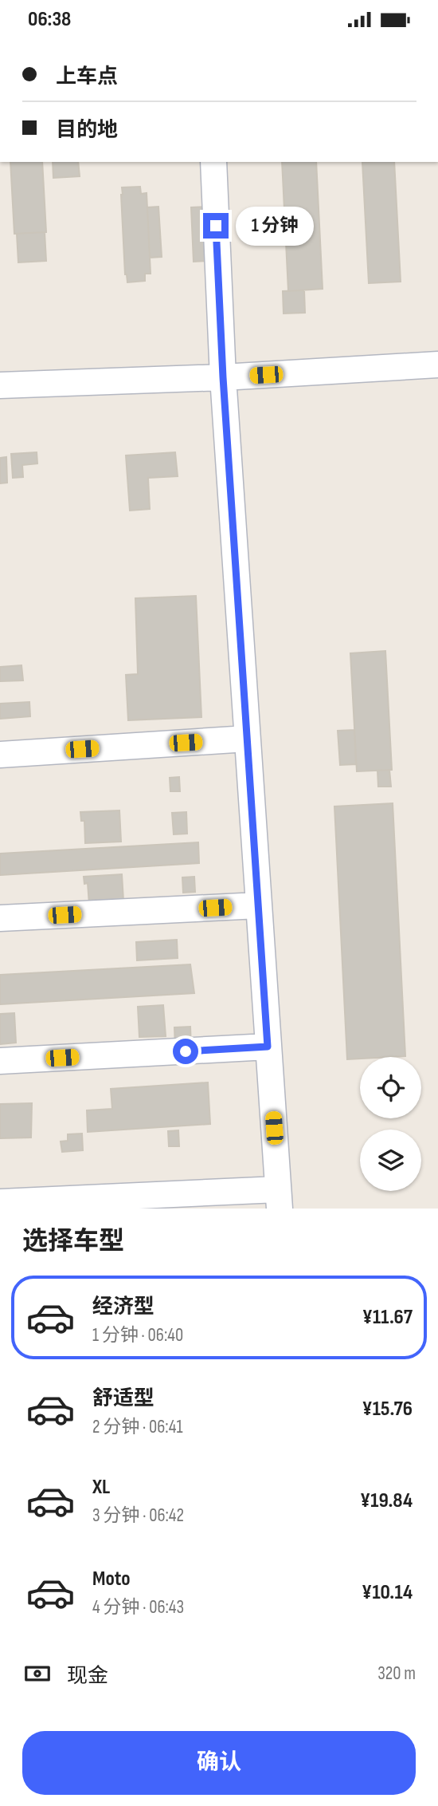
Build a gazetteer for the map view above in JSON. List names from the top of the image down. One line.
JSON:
{"page":{"status":"06:38","banner":["上车点","目的地"],"bubble":"1 分钟","heading":"选择车型","list":[{"name":"经济型","note":"1 分钟 · 06:40","value":"¥11.67"},{"name":"舒适型","note":"2 分钟 · 06:41","value":"¥15.76"},{"name":"XL","note":"3 分钟 · 06:42","value":"¥19.84"},{"name":"Moto","note":"4 分钟 · 06:43","value":"¥10.14"}],"pay":["现金","320 m"],"buttons":"确认"}}
